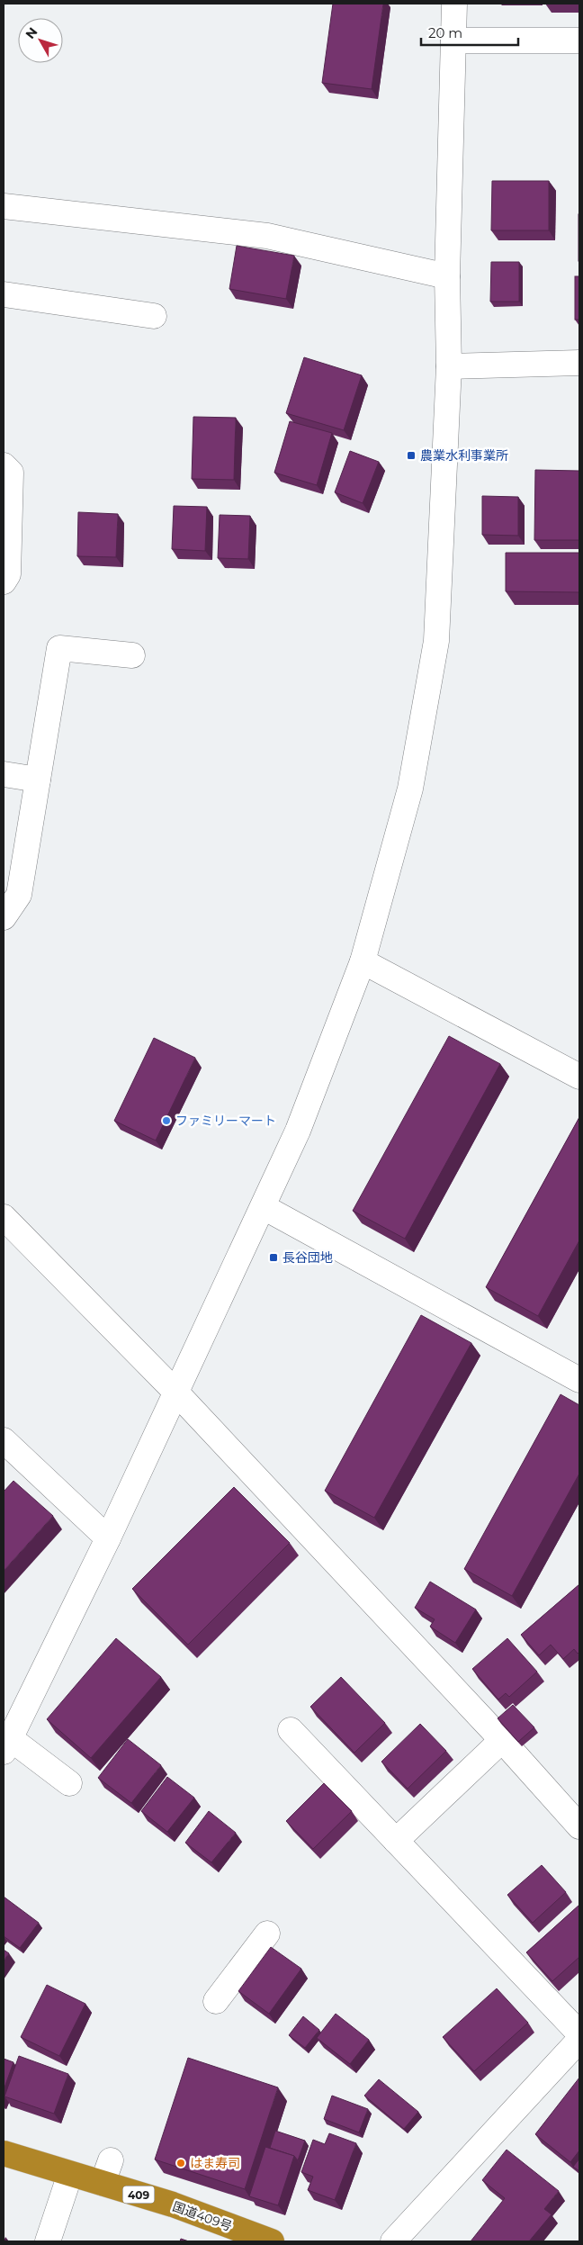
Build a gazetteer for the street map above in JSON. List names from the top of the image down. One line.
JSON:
{"streets":{"highway":["409","国道409号"]},"places":{"transit":["農業水利事業所","長谷団地"],"other":["ファミリーマート","はま寿司"]},"scale_bar":"20 m","north":"top left"}
